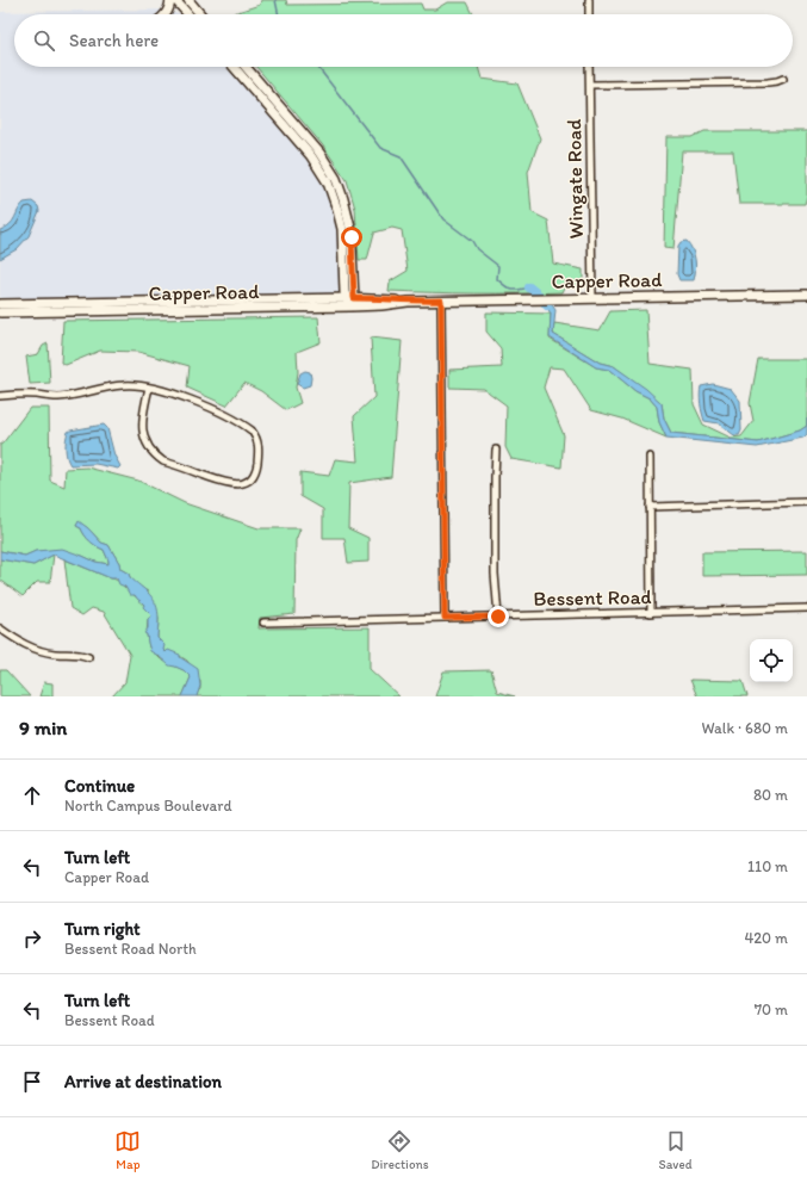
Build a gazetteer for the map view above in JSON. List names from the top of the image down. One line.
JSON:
{"streets":{"street":["Wingate Road","Capper Road","Bessent Road"]},"crossings":[["Wingate Road","Capper Road"]],"page":{"search":"Search here","heading":["9 min","Walk · 680 m"],"list":[["Continue","North Campus Boulevard","80 m"],["Turn left","Capper Road","110 m"],["Turn right","Bessent Road North","420 m"],["Turn left","Bessent Road","70 m"],"Arrive at destination"],"nav":["Map","Directions","Saved"]}}
